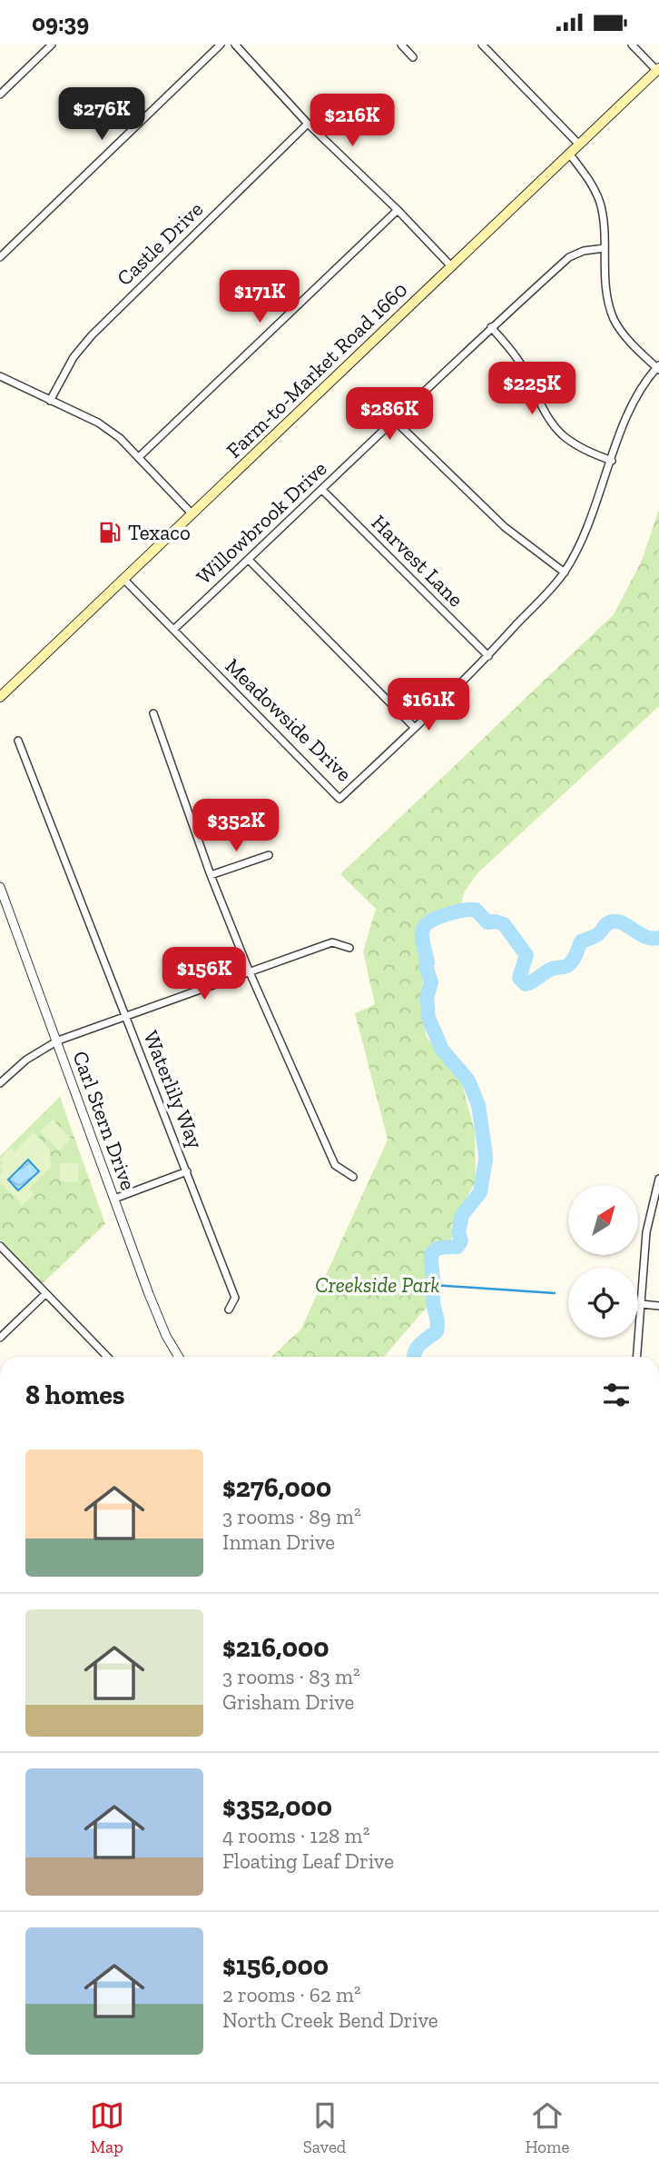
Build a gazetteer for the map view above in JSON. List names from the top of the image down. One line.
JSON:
{"streets":{"main road":["Farm-to-Market Road 1660"],"street":["Castle Drive","Willowbrook Drive","Harvest Lane","Meadowside Drive","Waterlily Way","Carl Stern Drive"]},"crossings":[["Farm-to-Market Road 1660","Meadowside Drive"],["Willowbrook Drive","Harvest Lane"],["Willowbrook Drive","Meadowside Drive"],["Harvest Lane","Meadowside Drive"]],"parks":["Creekside Park"],"places":{"fuel station":["Texaco"]},"north":"top right","page":{"status":"09:39","price":["$276K","$216K","$171K","$225K","$286K","$161K","$352K","$156K"],"heading":"8 homes","list":[{"name":"$276,000","note":"3 rooms · 89 m² · Inman Drive"},{"name":"$216,000","note":"3 rooms · 83 m² · Grisham Drive"},{"name":"$352,000","note":"4 rooms · 128 m² · Floating Leaf Drive"},{"name":"$156,000","note":"2 rooms · 62 m² · North Creek Bend Drive"}],"tabs":["Map","Saved","Home"]}}
